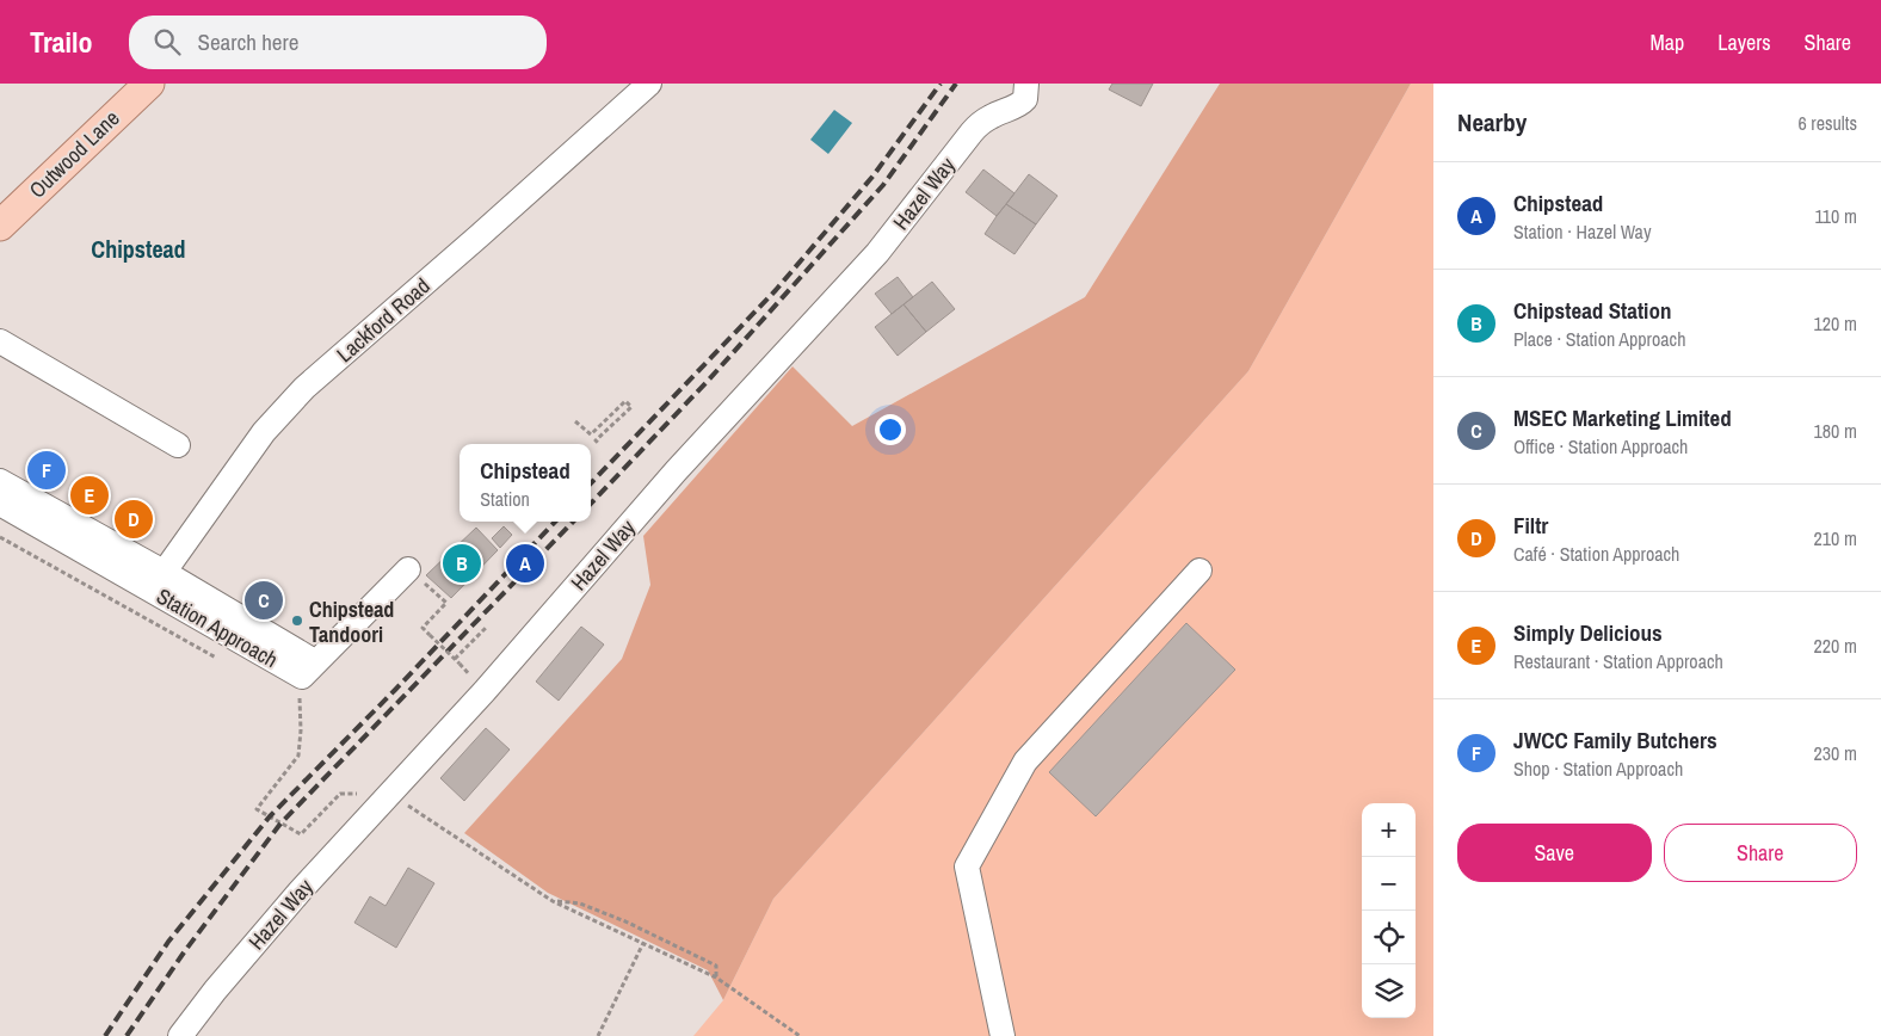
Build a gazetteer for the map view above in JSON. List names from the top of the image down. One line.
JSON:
{"streets":{"main road":["Outwood Lane"],"street":["Hazel Way","Lackford Road","Station Approach"]},"crossings":[["Lackford Road","Station Approach"]],"districts":["Chipstead"],"places":["Chipstead Tandoori"],"page":{"header":"Trailo","search":"Search here","nav":["Map","Layers","Share"],"heading":["Nearby","6 results"],"list":[{"mark":"A","name":"Chipstead","note":"Station · Hazel Way","value":"110 m"},{"mark":"B","name":"Chipstead Station","note":"Place · Station Approach","value":"120 m"},{"mark":"C","name":"MSEC Marketing Limited","note":"Office · Station Approach","value":"180 m"},{"mark":"D","name":"Filtr","note":"Café · Station Approach","value":"210 m"},{"mark":"E","name":"Simply Delicious","note":"Restaurant · Station Approach","value":"220 m"},{"mark":"F","name":"JWCC Family Butchers","note":"Shop · Station Approach","value":"230 m"}],"popup":["Chipstead","Station"],"pins":["F","E","D","A","B","C"],"map_buttons":["+","−"],"buttons":["Save","Share"]}}
